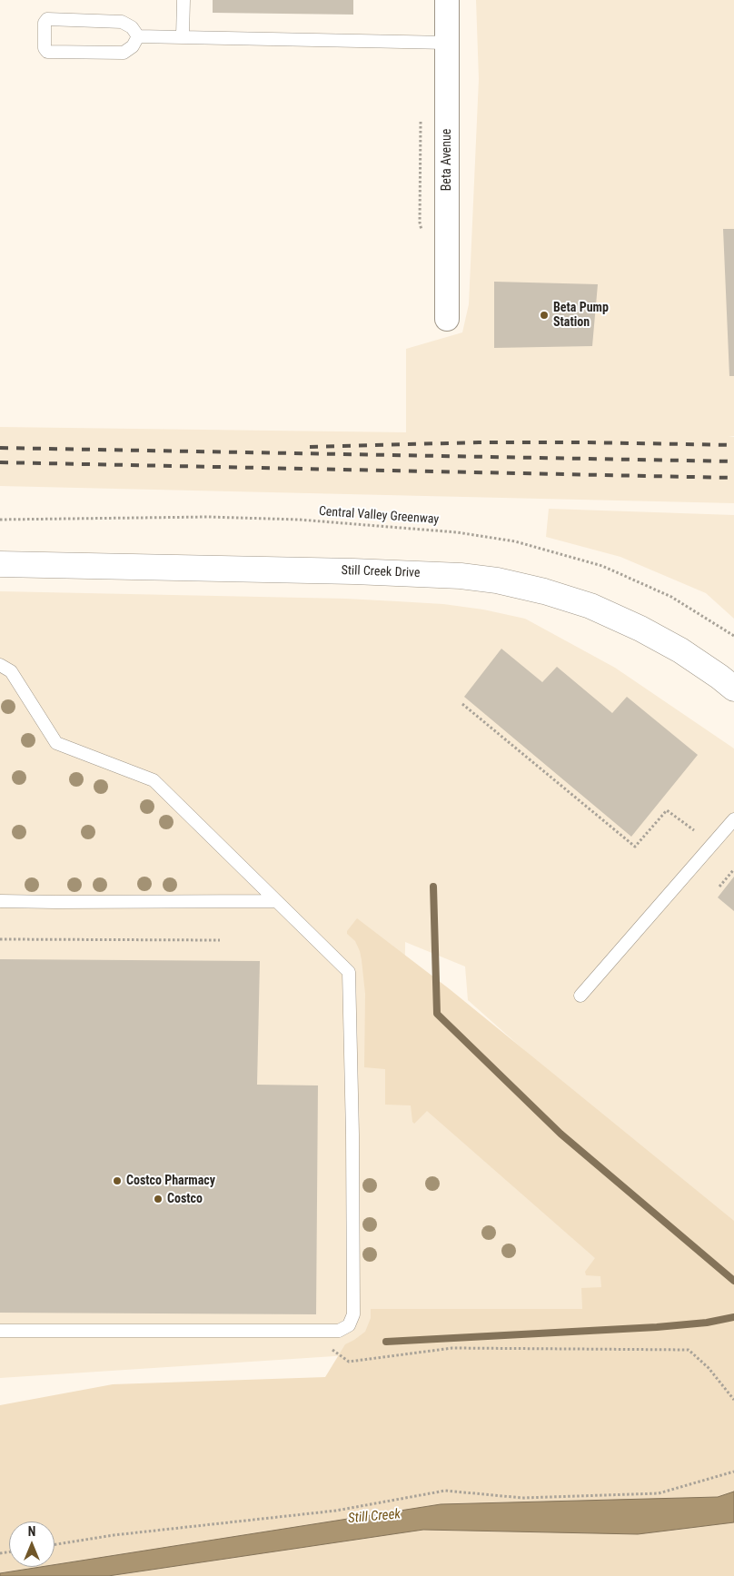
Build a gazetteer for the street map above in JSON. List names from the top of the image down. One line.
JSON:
{"streets":{"street":["Beta Avenue","Still Creek Drive"],"path":["Central Valley Greenway"]},"water":["Still Creek"],"places":["Beta Pump Station","Costco Pharmacy","Costco"],"north":"top"}
